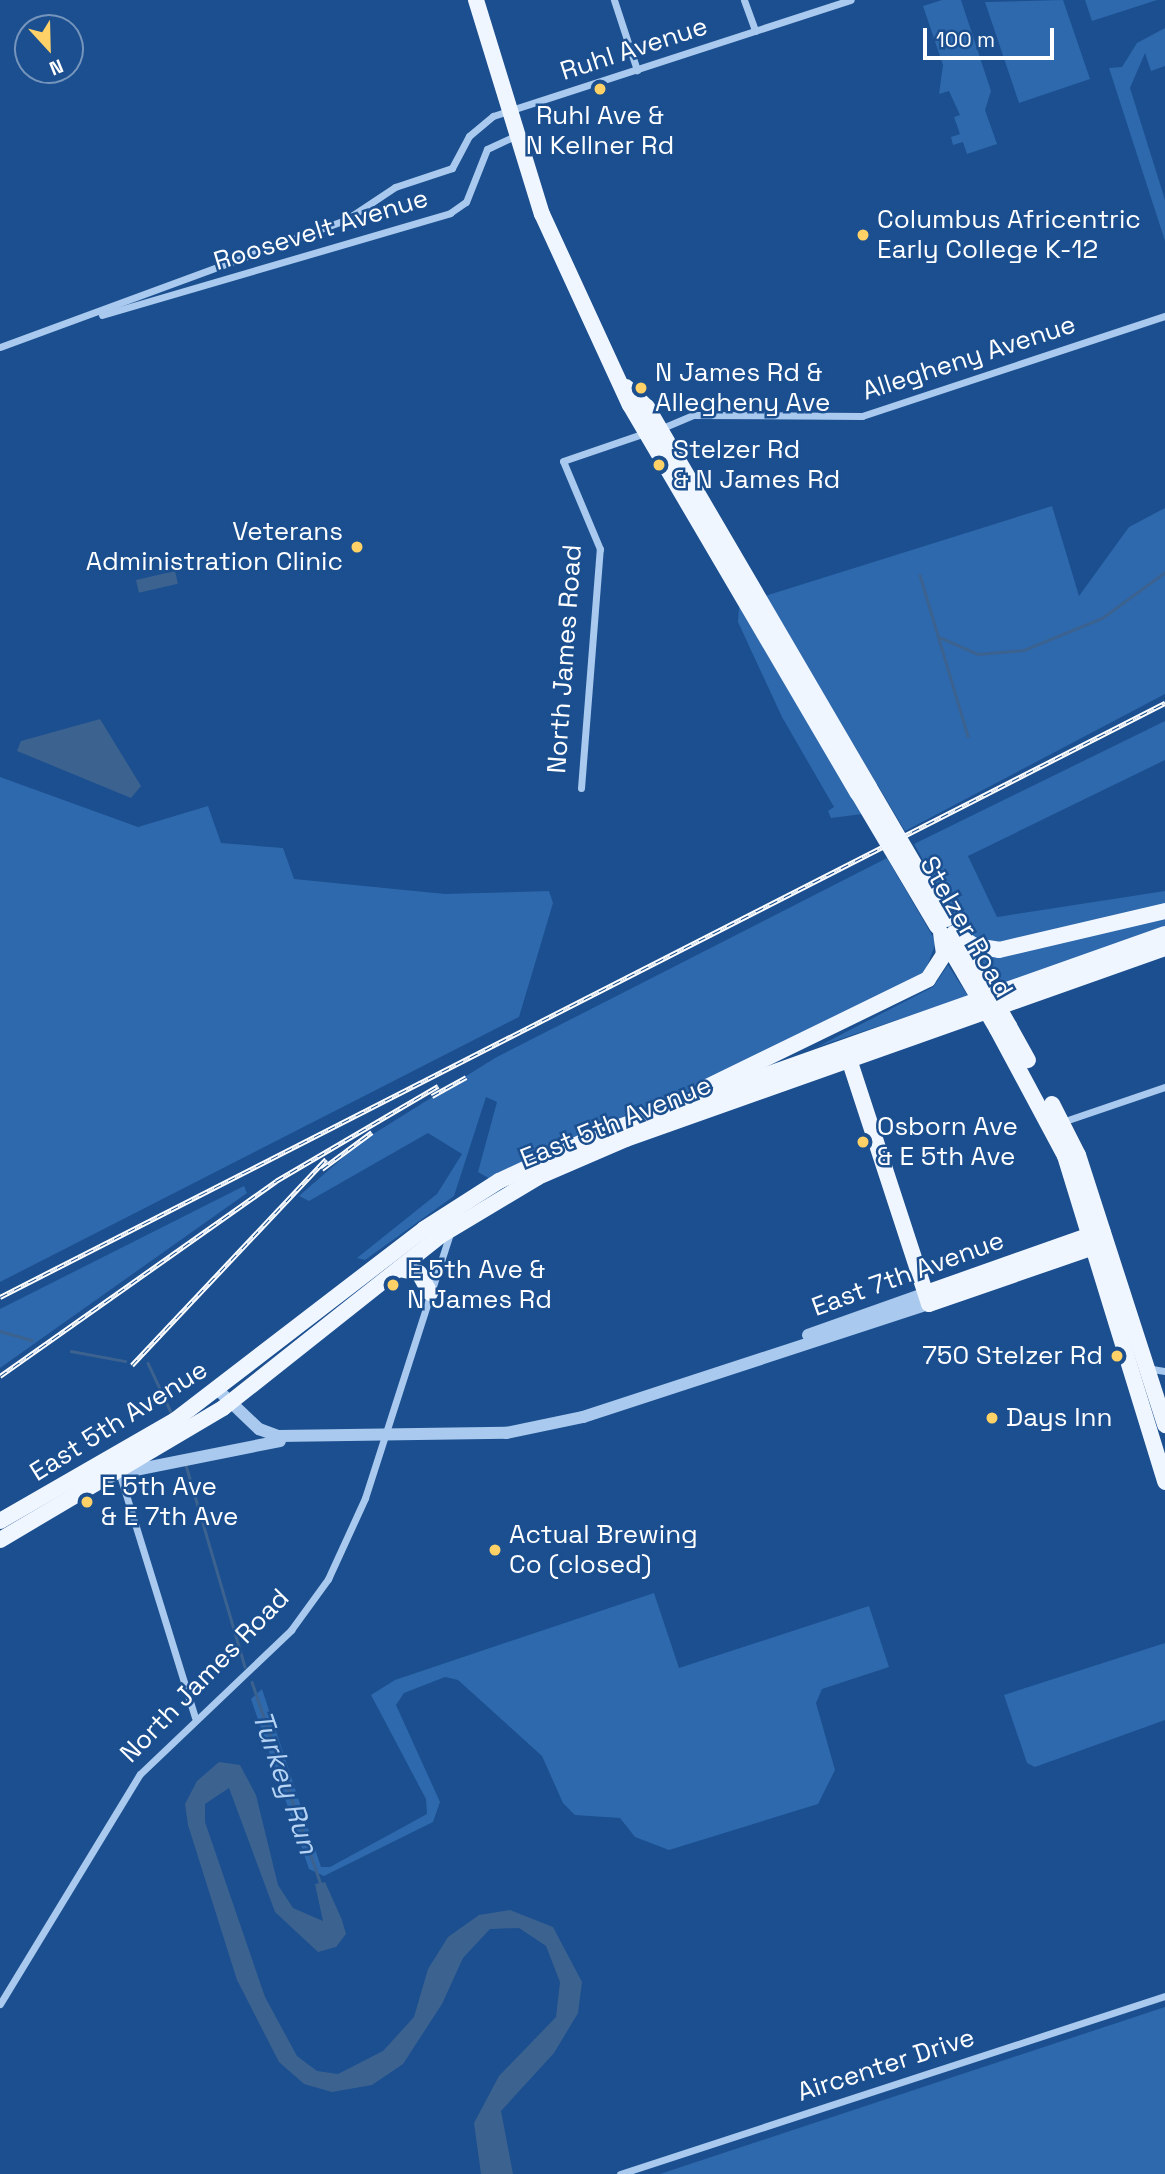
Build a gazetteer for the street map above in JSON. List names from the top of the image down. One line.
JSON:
{"streets":{"main road":["Stelzer Road","East 5th Avenue","East 7th Avenue"],"street":["Ruhl Avenue","Roosevelt Avenue","Allegheny Avenue","North James Road","Aircenter Drive"]},"crossings":[["Ruhl Avenue","Roosevelt Avenue"],["Allegheny Avenue","North James Road"],["Allegheny Avenue","Stelzer Road"],["North James Road","Stelzer Road"],["North James Road","East 5th Avenue"],["North James Road","East 7th Avenue"],["Stelzer Road","East 7th Avenue"],["East 5th Avenue","East 7th Avenue"]],"water":["Turkey Run"],"places":["Ruhl Ave & N Kellner Rd","Columbus Africentric Early College K-12","N James Rd & Allegheny Ave","Stelzer Rd & N James Rd","Veterans Administration Clinic","Osborn Ave & E 5th Ave","E 5th Ave & N James Rd","750 Stelzer Rd","Days Inn","E 5th Ave & E 7th Ave","Actual Brewing Co (closed)"],"scale_bar":"100 m","north":"bottom"}
